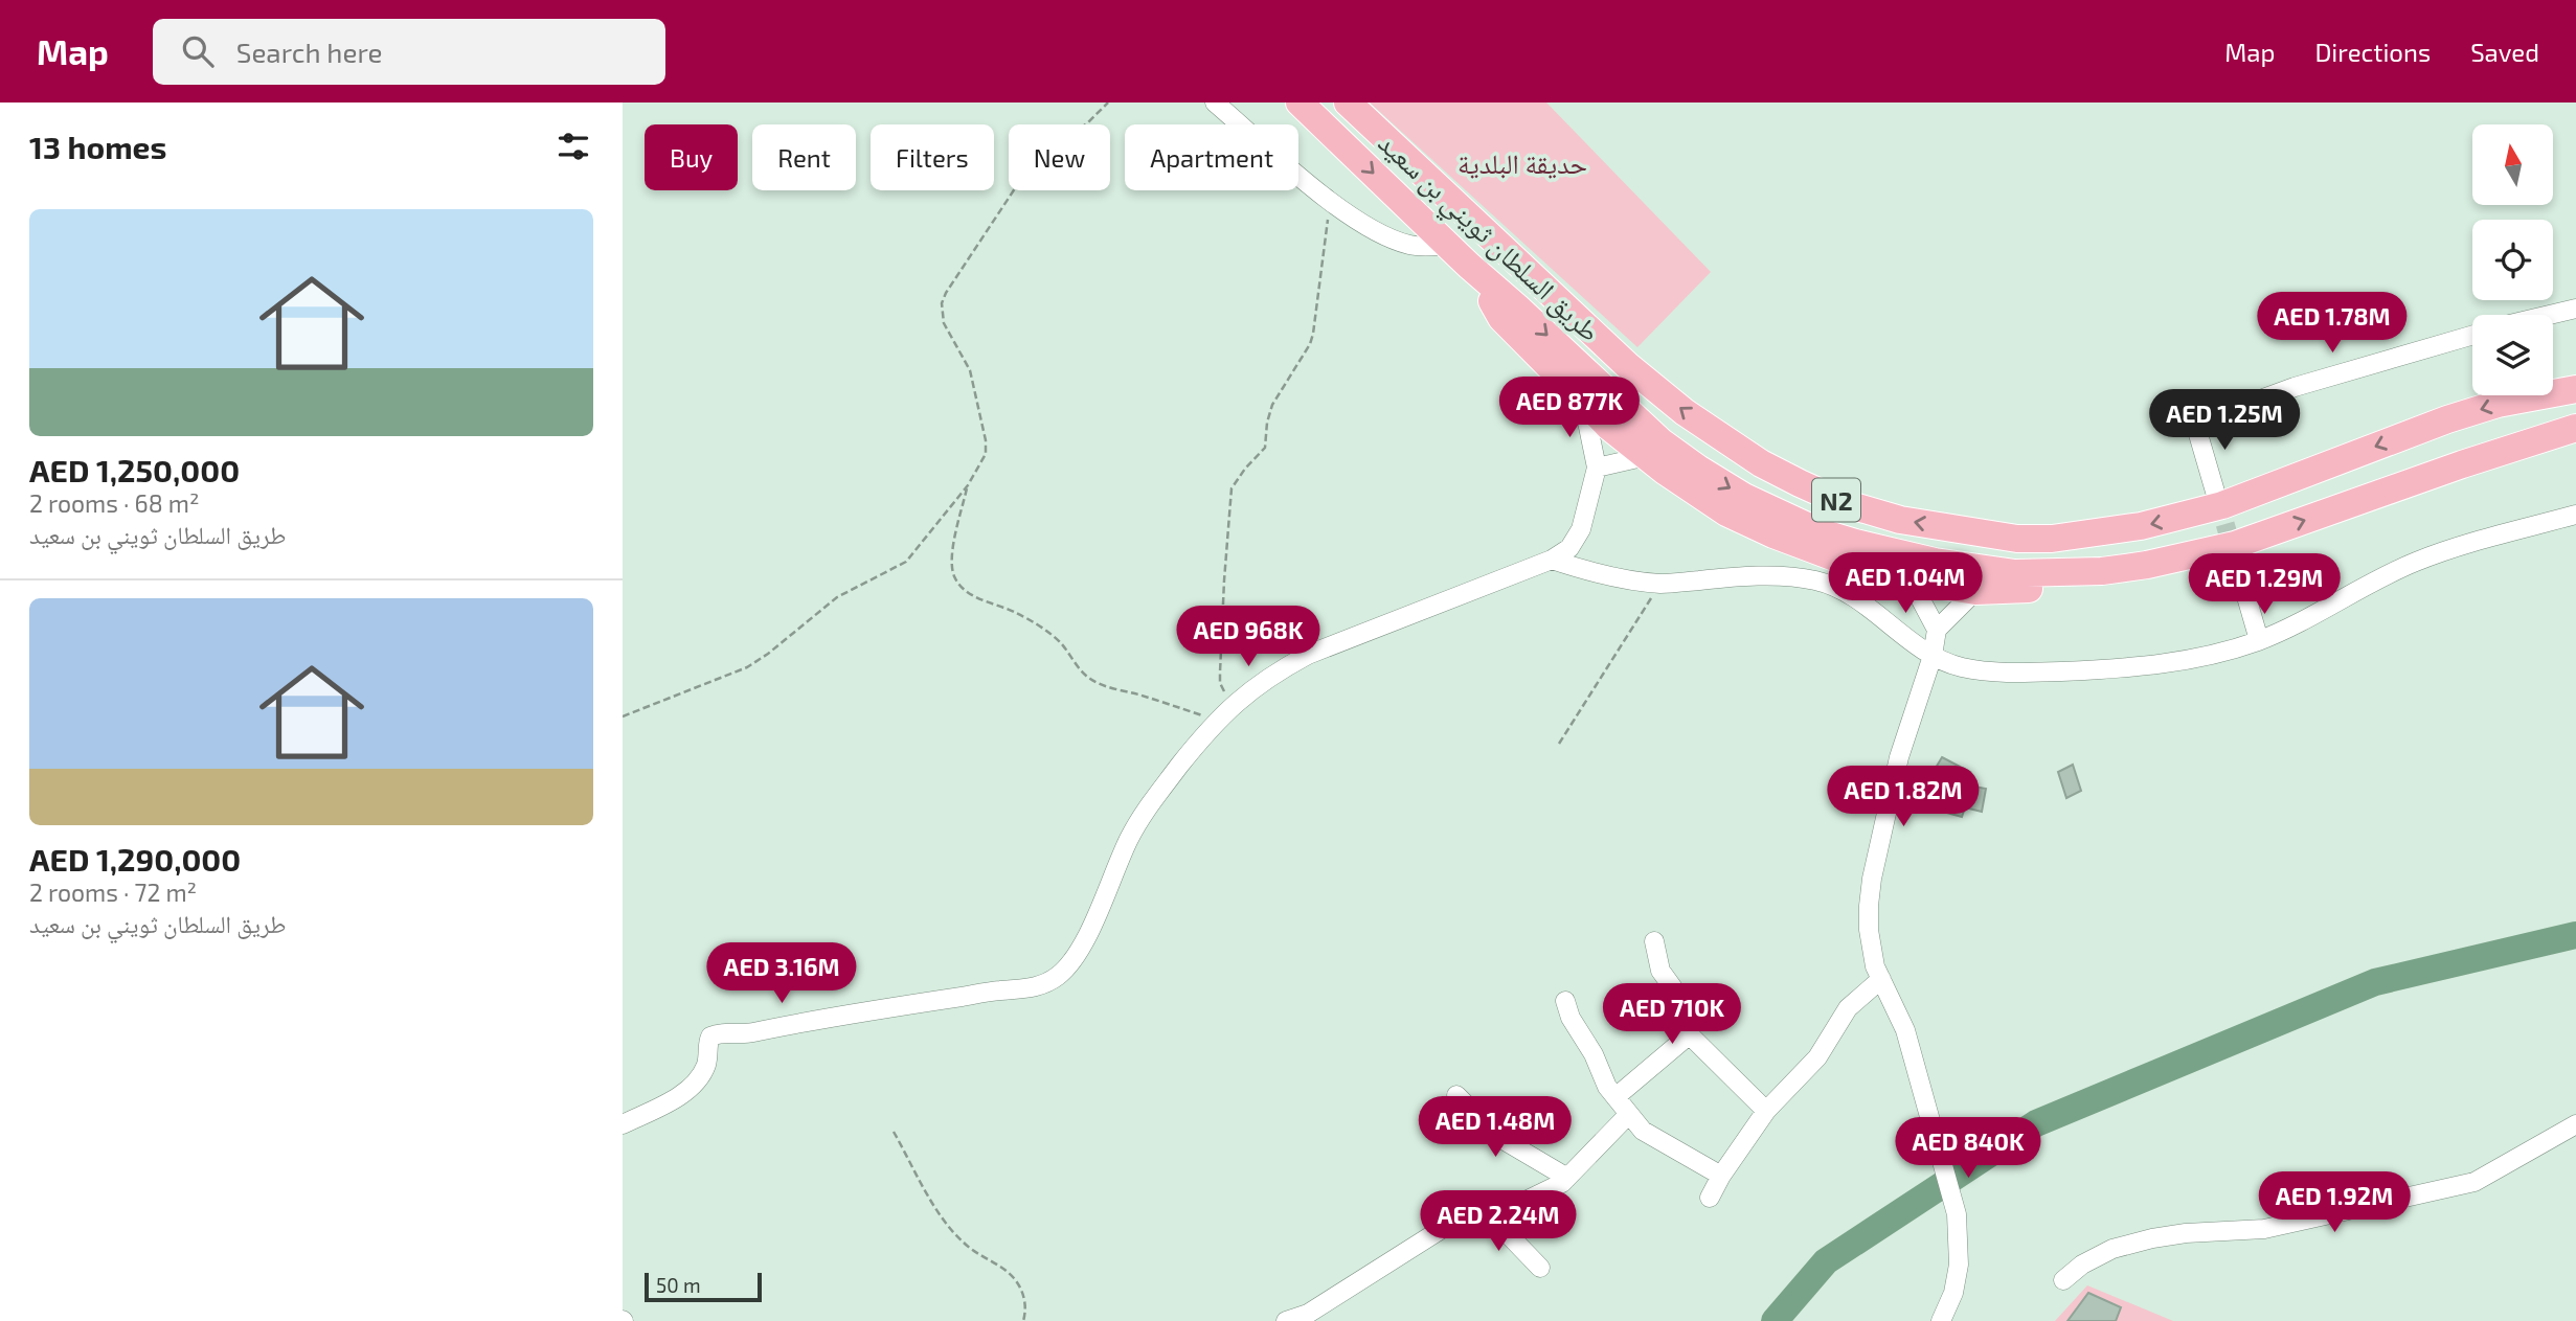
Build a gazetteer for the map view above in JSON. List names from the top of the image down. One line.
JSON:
{"streets":{"highway":["طريق السلطان ثويني بن سعيد","N2"]},"parks":["حديقة البلدية"],"scale_bar":"50 m","north":"top","page":{"header":"Map","search":"Search here","nav":["Map","Directions","Saved"],"heading":"13 homes","chip":["Buy","Rent","Filters","New","Apartment"],"list":[{"name":"AED 1,250,000","note":"2 rooms · 68 m² · طريق السلطان ثويني بن سعيد"},{"name":"AED 1,290,000","note":"2 rooms · 72 m² · طريق السلطان ثويني بن سعيد"}],"price":["AED 1.78M","AED 877K","AED 1.25M","AED 1.04M","AED 1.29M","AED 968K","AED 1.82M","AED 3.16M","AED 710K","AED 1.48M","AED 840K","AED 1.92M","AED 2.24M"],"scale":"50 m"}}
